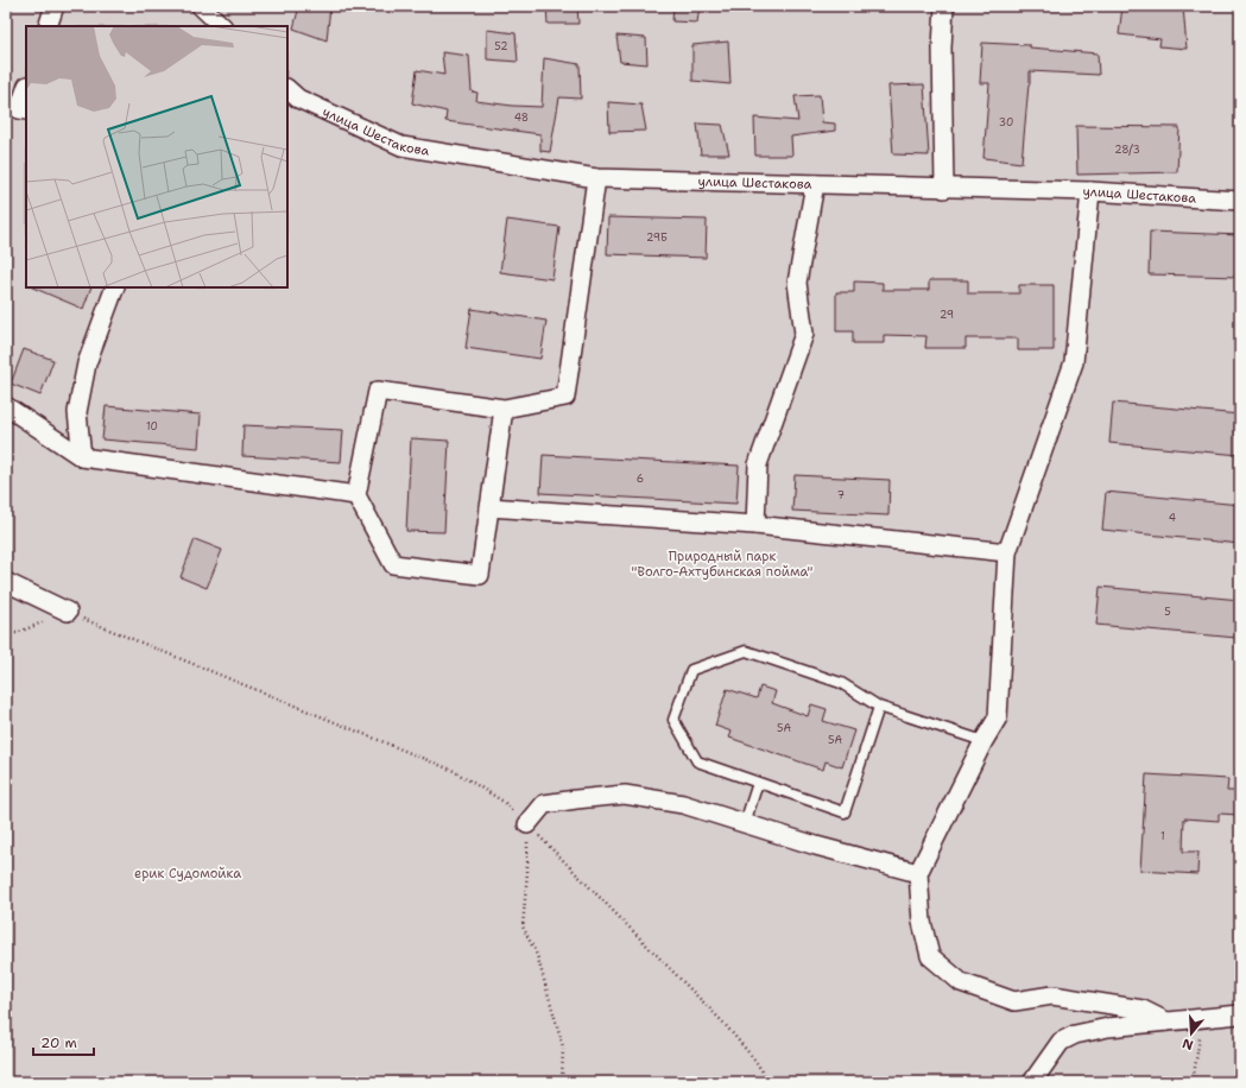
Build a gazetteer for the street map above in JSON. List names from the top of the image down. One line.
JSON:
{"streets":{"street":["улица Шестакова"]},"parks":["Природный парк \"Волго-Ахтубинская пойма\"","ерик Судомойка"],"house_numbers":["52","48","30","28/3","29Б","29","10","6","7","4","5","5А","5А","1"],"scale_bar":"20 m","north":"bottom"}
